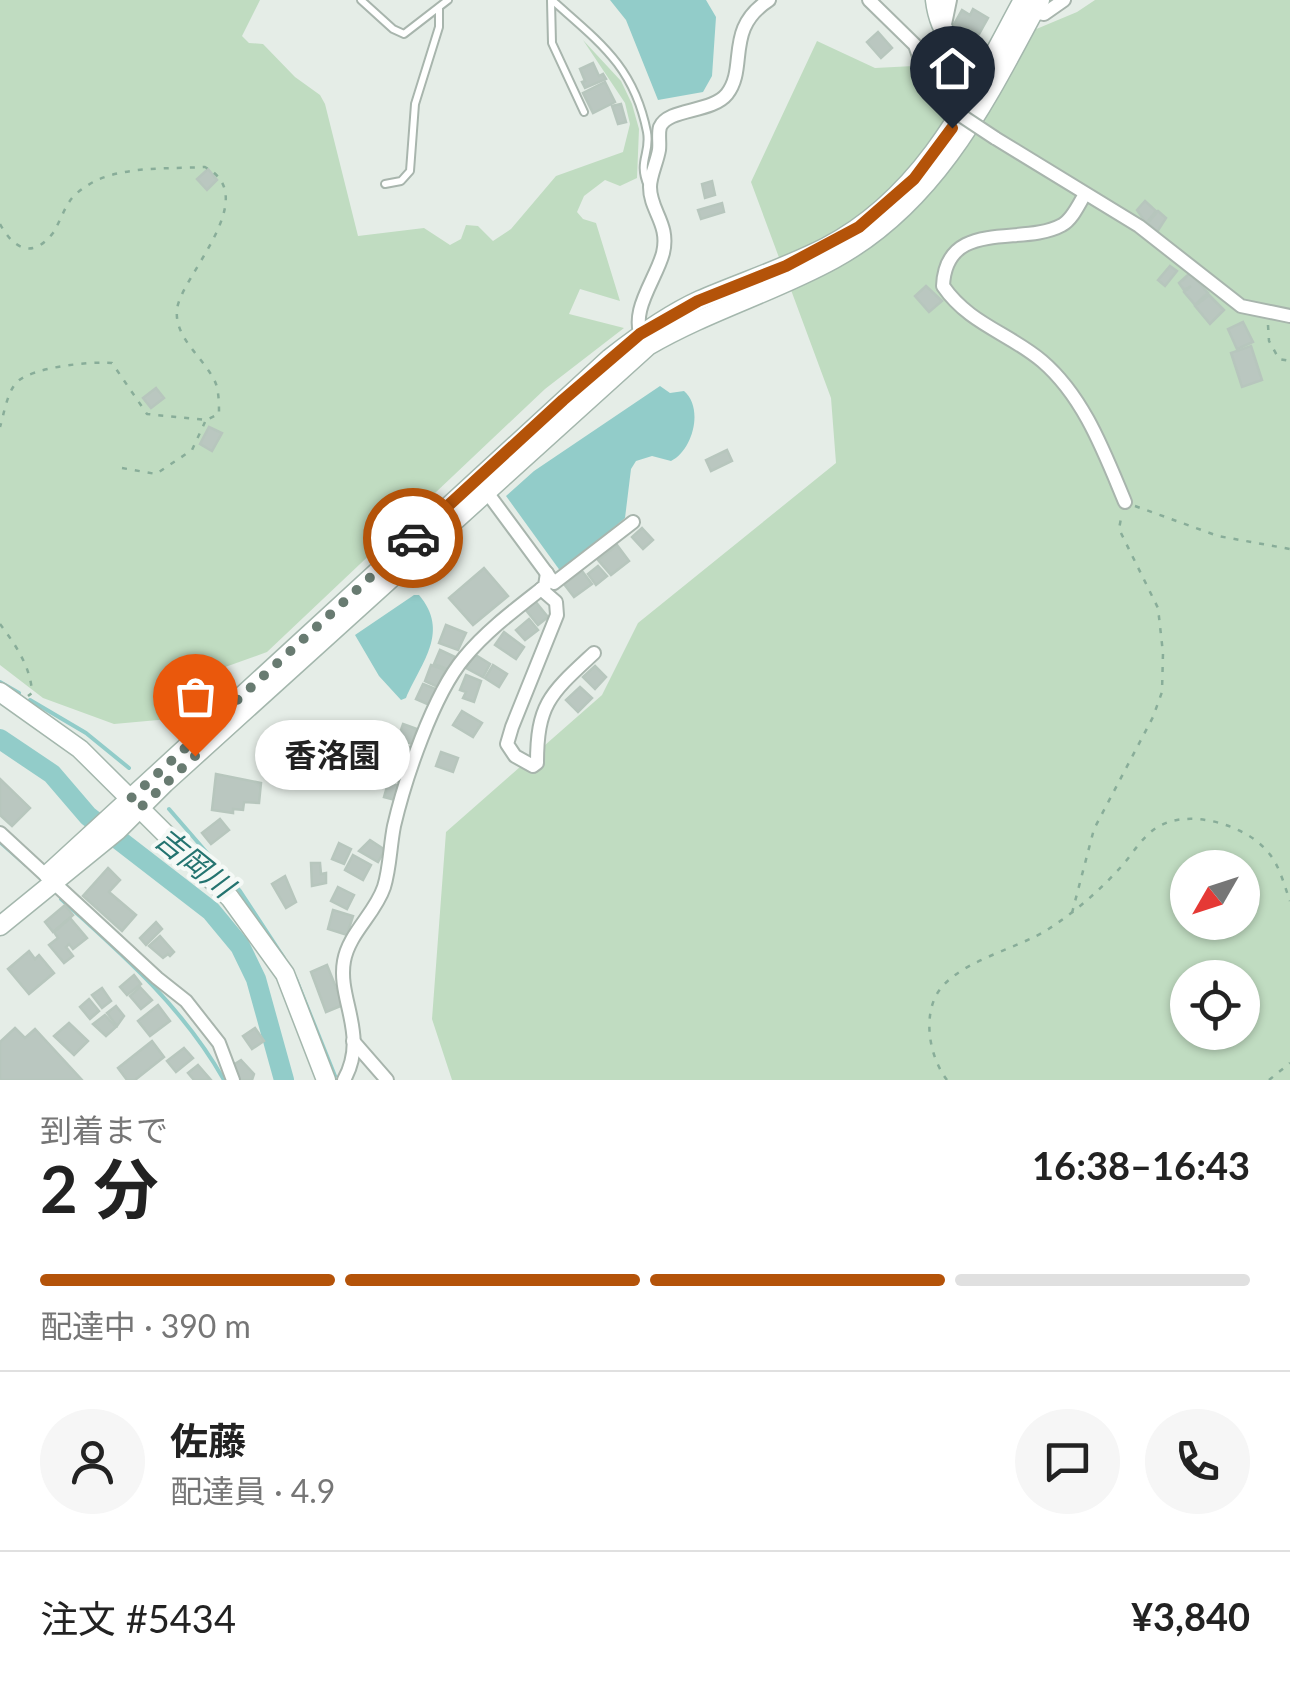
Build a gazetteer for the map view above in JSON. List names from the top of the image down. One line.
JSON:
{"water":["吉岡川"],"places":["香洛園"],"north":"bottom left","page":{"bubble":"香洛園","heading":["2 分","到着まで","16:38–16:43"],"panel":["佐藤","配達員 · 4.9","注文 #5434","¥3,840"],"bar":"配達中 · 390 m"}}
